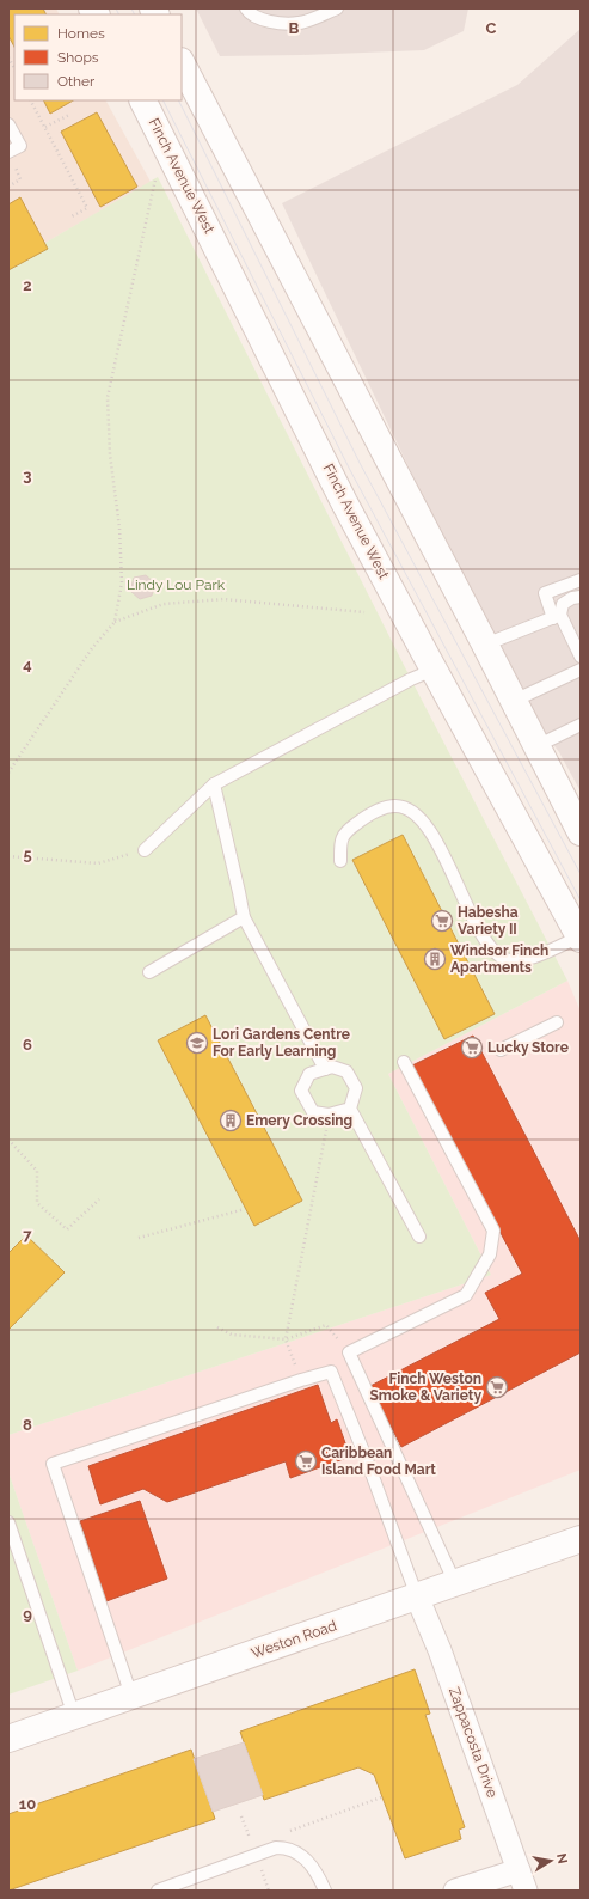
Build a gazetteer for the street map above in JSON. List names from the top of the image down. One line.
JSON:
{"streets":{"main road":["Finch Avenue West","Weston Road"],"street":["Zappacosta Drive"]},"crossings":[["Weston Road","Zappacosta Drive"]],"parks":["Lindy Lou Park"],"places":{"supermarket":["Habesha Variety II","Lucky Store","Finch Weston Smoke & Variety","Caribbean Island Food Mart"],"building":["Windsor Finch Apartments","Emery Crossing"],"school or university":["Lori Gardens Centre For Early Learning"]},"legend":["Homes","Shops","Other"],"north":"right","grid":{"columns":["B","C"],"rows":["2","3","4","5","6","7","8","9","10"]}}
